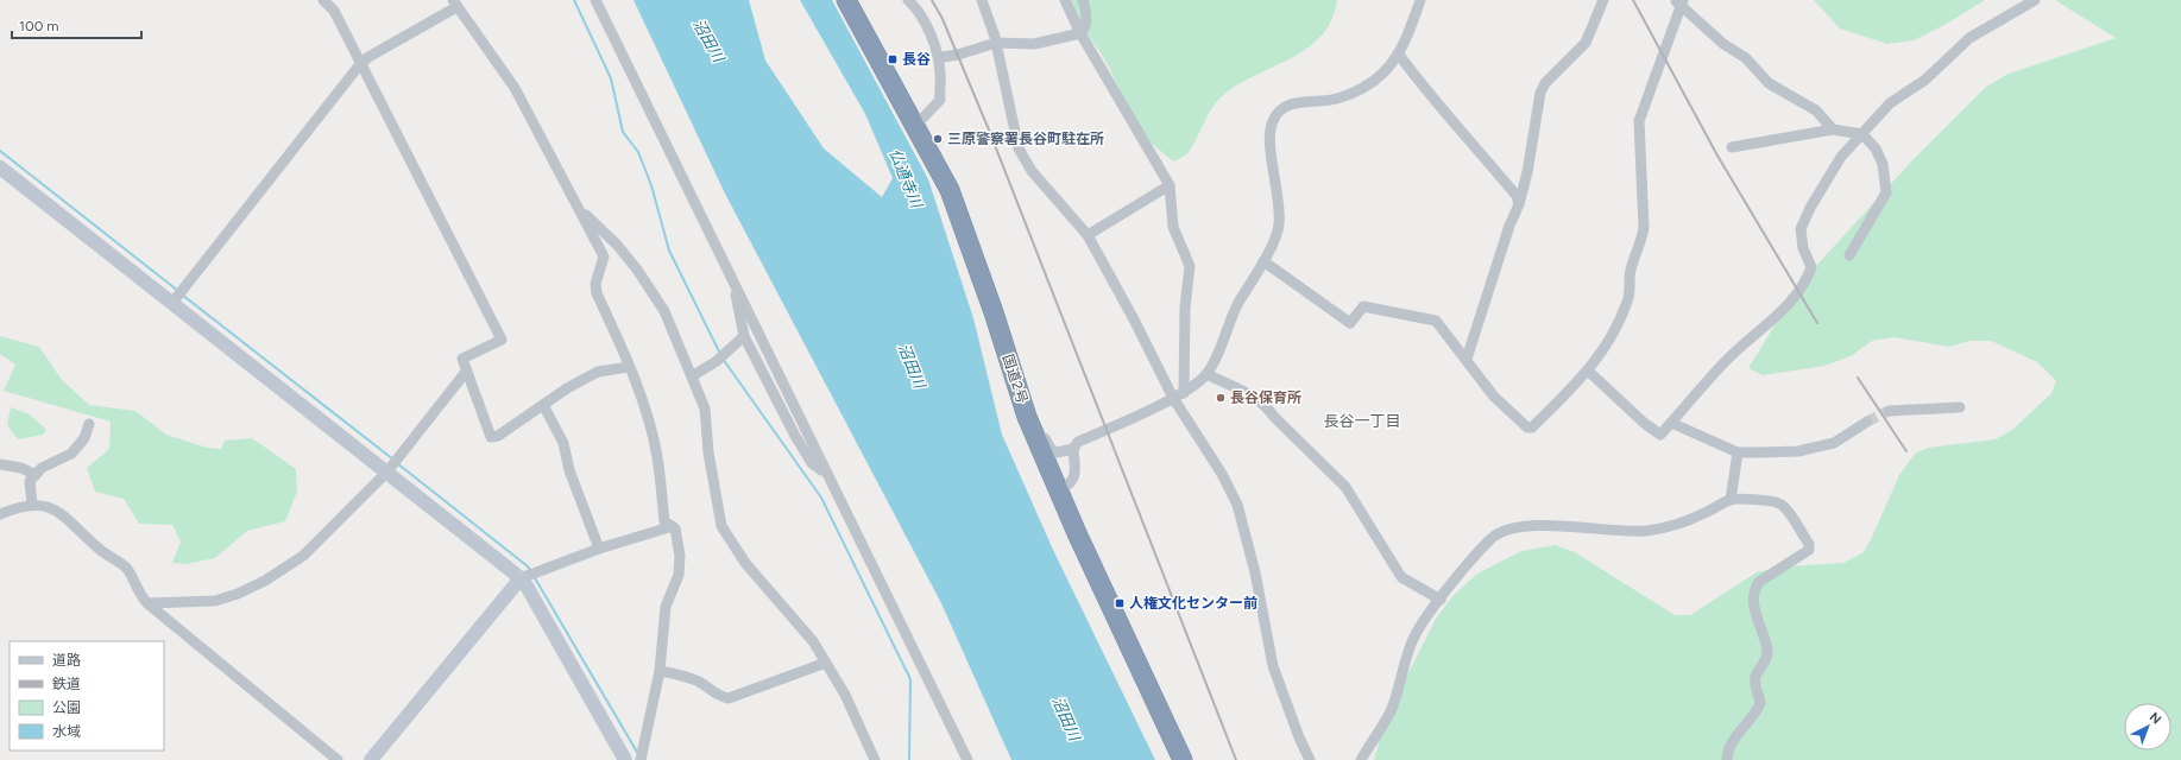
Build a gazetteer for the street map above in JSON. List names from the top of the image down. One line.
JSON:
{"streets":{"highway":["国道2号"]},"districts":["長谷一丁目"],"water":["沼田川","仏通寺川"],"places":{"transit":["長谷","人権文化センター前"],"other":["三原警察署長谷町駐在所","長谷保育所"]},"legend":["道路","鉄道","公園","水域"],"scale_bar":"100 m","north":"top right"}
